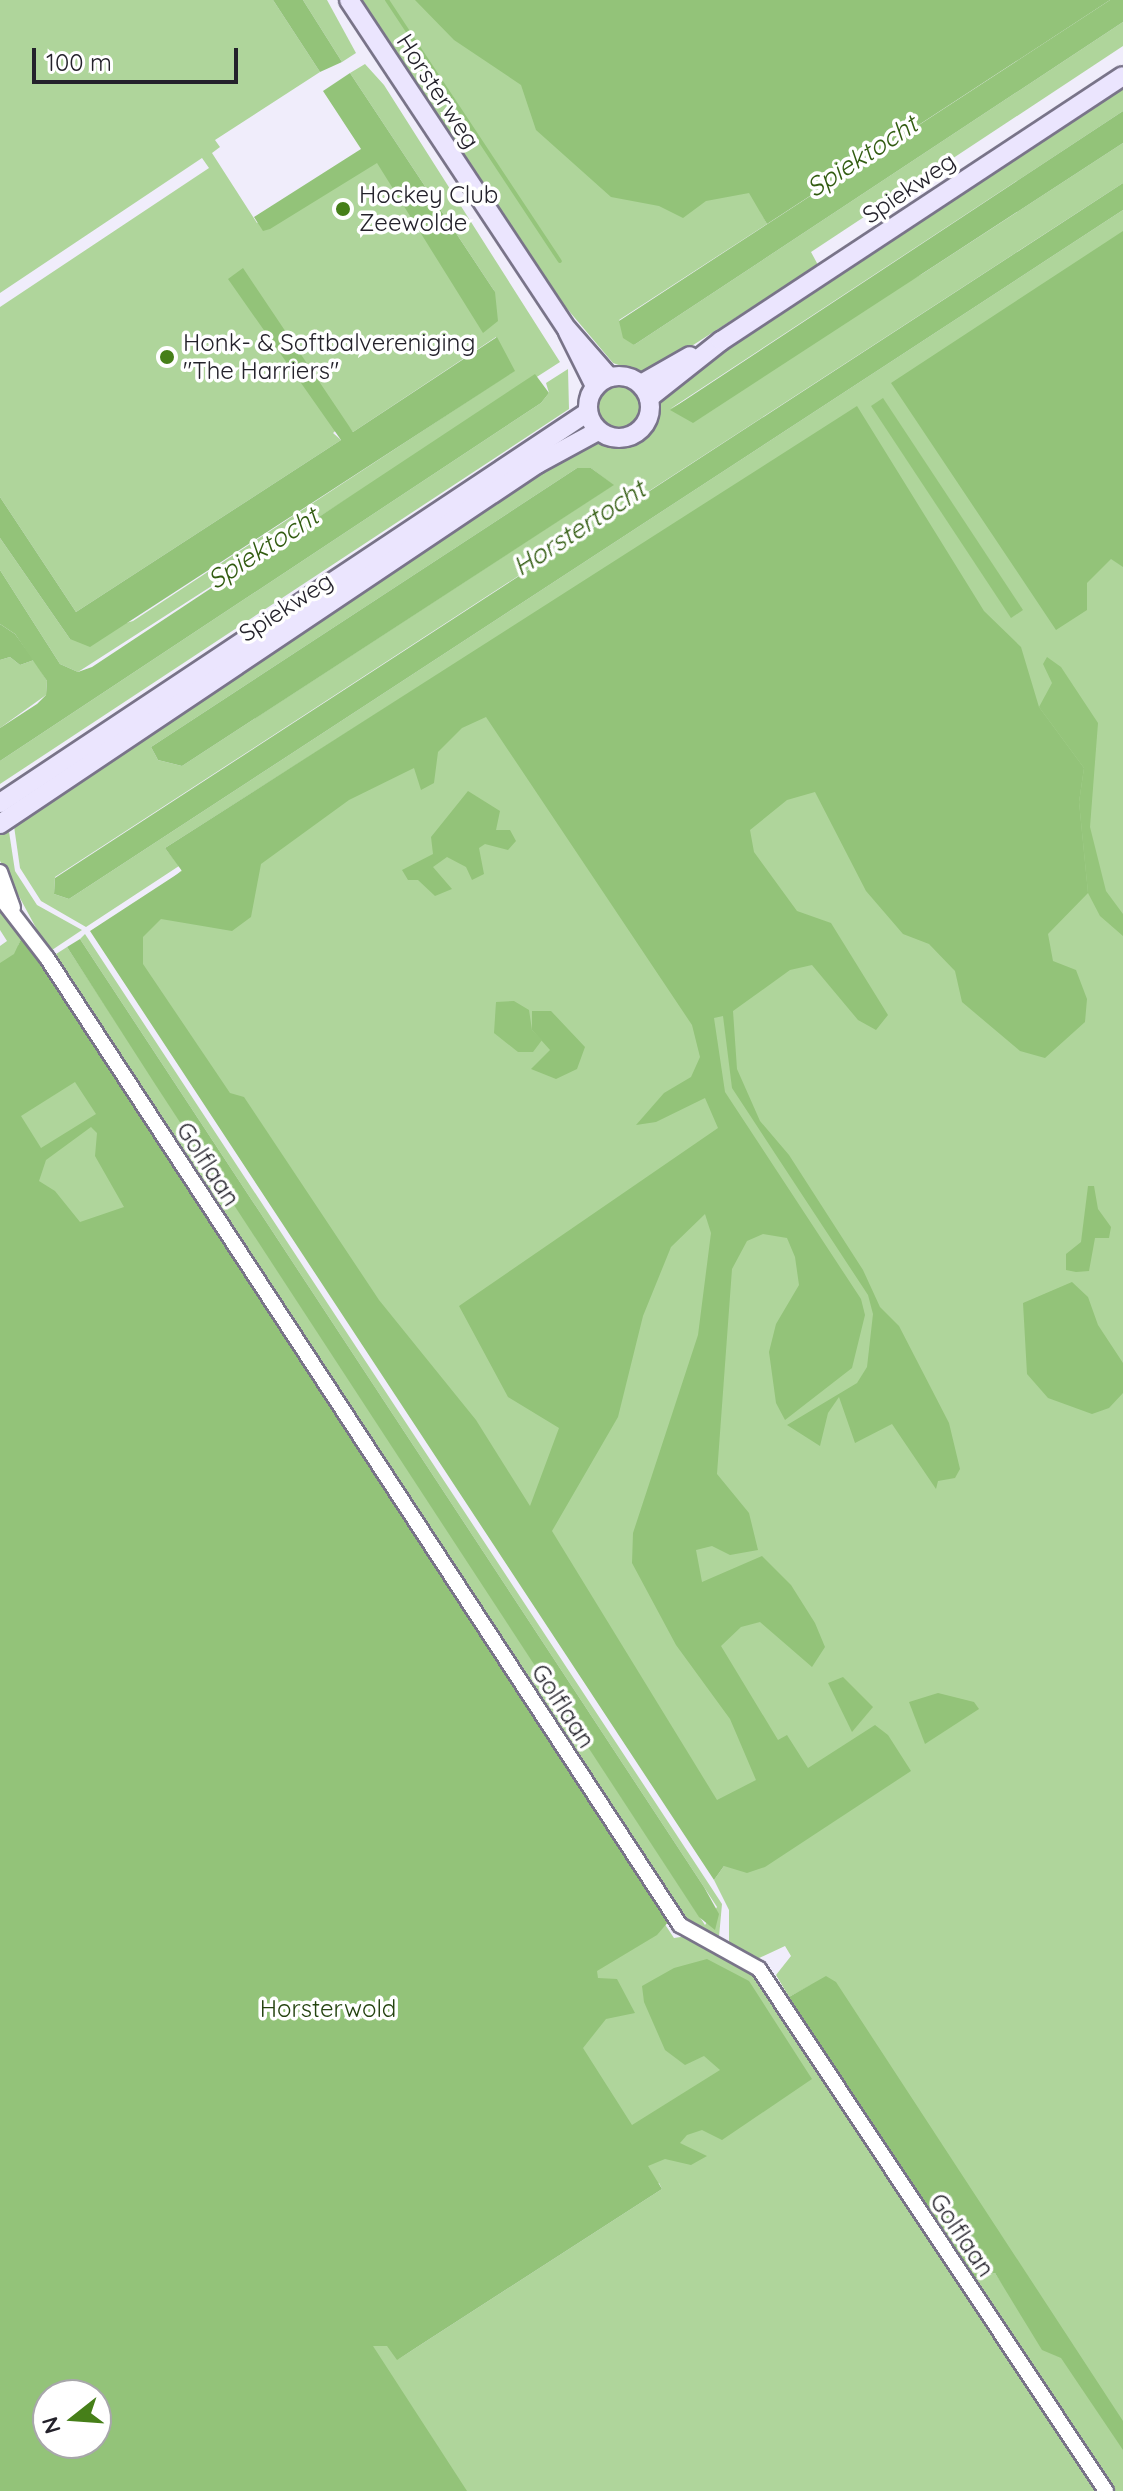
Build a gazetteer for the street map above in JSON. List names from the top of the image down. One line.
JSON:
{"streets":{"main road":["Horsterweg","Spiekweg"],"street":["Golflaan"]},"crossings":[["Horsterweg","Spiekweg"]],"water":["Spiektocht","Horstertocht"],"parks":["Horsterwold"],"places":["Hockey Club Zeewolde","Honk- & Softbalvereniging \"The Harriers\""],"scale_bar":"100 m","north":"left"}
